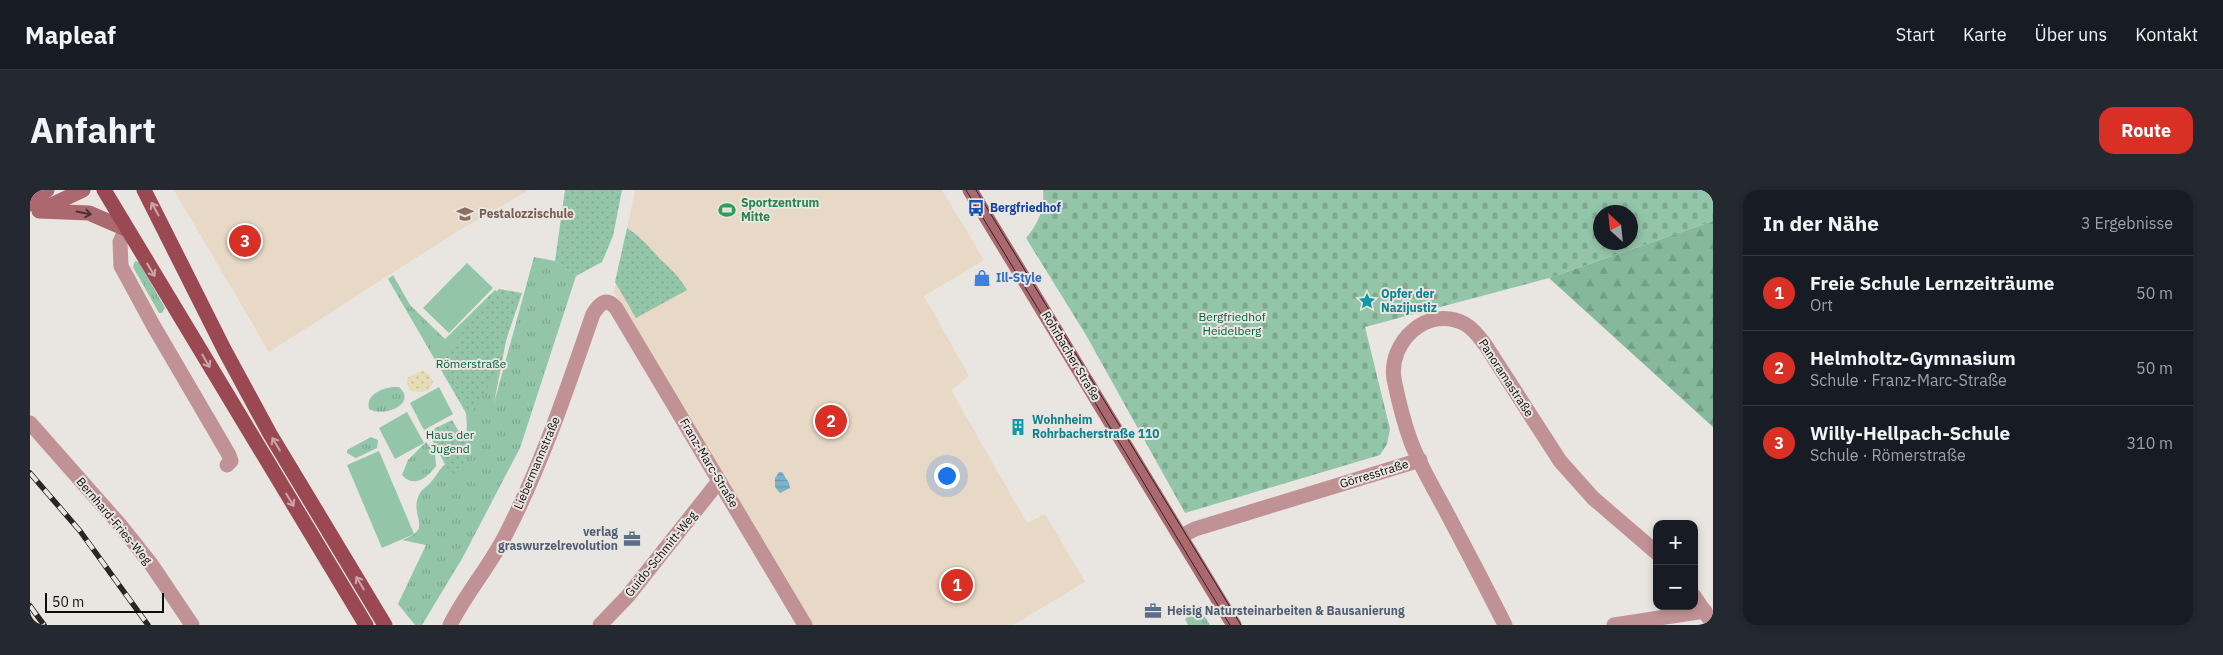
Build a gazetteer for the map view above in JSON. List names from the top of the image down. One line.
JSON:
{"streets":{"main road":["Rohrbacher Straße"],"street":["Panoramastraße","Liebermannstraße","Franz-Marc-Straße","Görresstraße","Bernhard-Fries-Weg","Guido-Schmitt-Weg"]},"crossings":[["Rohrbacher Straße","Görresstraße"],["Panoramastraße","Görresstraße"],["Liebermannstraße","Franz-Marc-Straße"],["Franz-Marc-Straße","Guido-Schmitt-Weg"]],"parks":["Bergfriedhof Heidelberg","Römerstraße","Haus der Jugend"],"places":{"bus stop":["Bergfriedhof"],"sports":["Sportzentrum Mitte"],"school or university":["Pestalozzischule"],"shop":["Ill-Style"],"place":["Opfer der Nazijustiz"],"building":["Wohnheim Rohrbacherstraße 110"],"office":["verlag graswurzelrevolution","Heisig Natursteinarbeiten & Bausanierung"]},"scale_bar":"50 m","north":"top left","page":{"header":"Mapleaf","nav":["Start","Karte","Über uns","Kontakt"],"title":"Anfahrt","buttons":"Route","heading":["In der Nähe","3 Ergebnisse"],"pins":["3","2","1"],"list":[{"mark":"1","name":"Freie Schule Lernzeiträume","note":"Ort","value":"50 m"},{"mark":"2","name":"Helmholtz-Gymnasium","note":"Schule · Franz-Marc-Straße","value":"50 m"},{"mark":"3","name":"Willy-Hellpach-Schule","note":"Schule · Römerstraße","value":"310 m"}],"map_buttons":["+","−"],"scale":"50 m"}}
